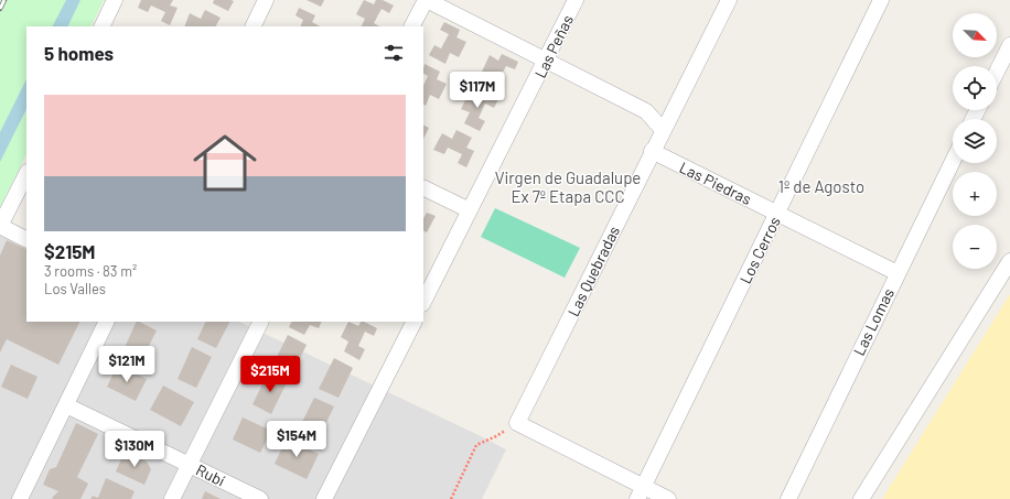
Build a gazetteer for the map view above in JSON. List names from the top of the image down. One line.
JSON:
{"streets":{"street":["Las Peñas","Las Piedras","Los Cerros","Las Quebradas","Las Lomas","Rubí"]},"crossings":[["Las Piedras","Los Cerros"],["Las Piedras","Las Quebradas"],["Las Piedras","Las Lomas"]],"districts":["Virgen de Guadalupe Ex 7º Etapa CCC","1º de Agosto"],"north":"bottom right","page":{"map_buttons":["+","−"],"heading":"5 homes","price":["$117M","$121M","$215M","$154M","$130M"],"list":[{"name":"$215M","note":"3 rooms · 83 m² · Los Valles"}]}}
